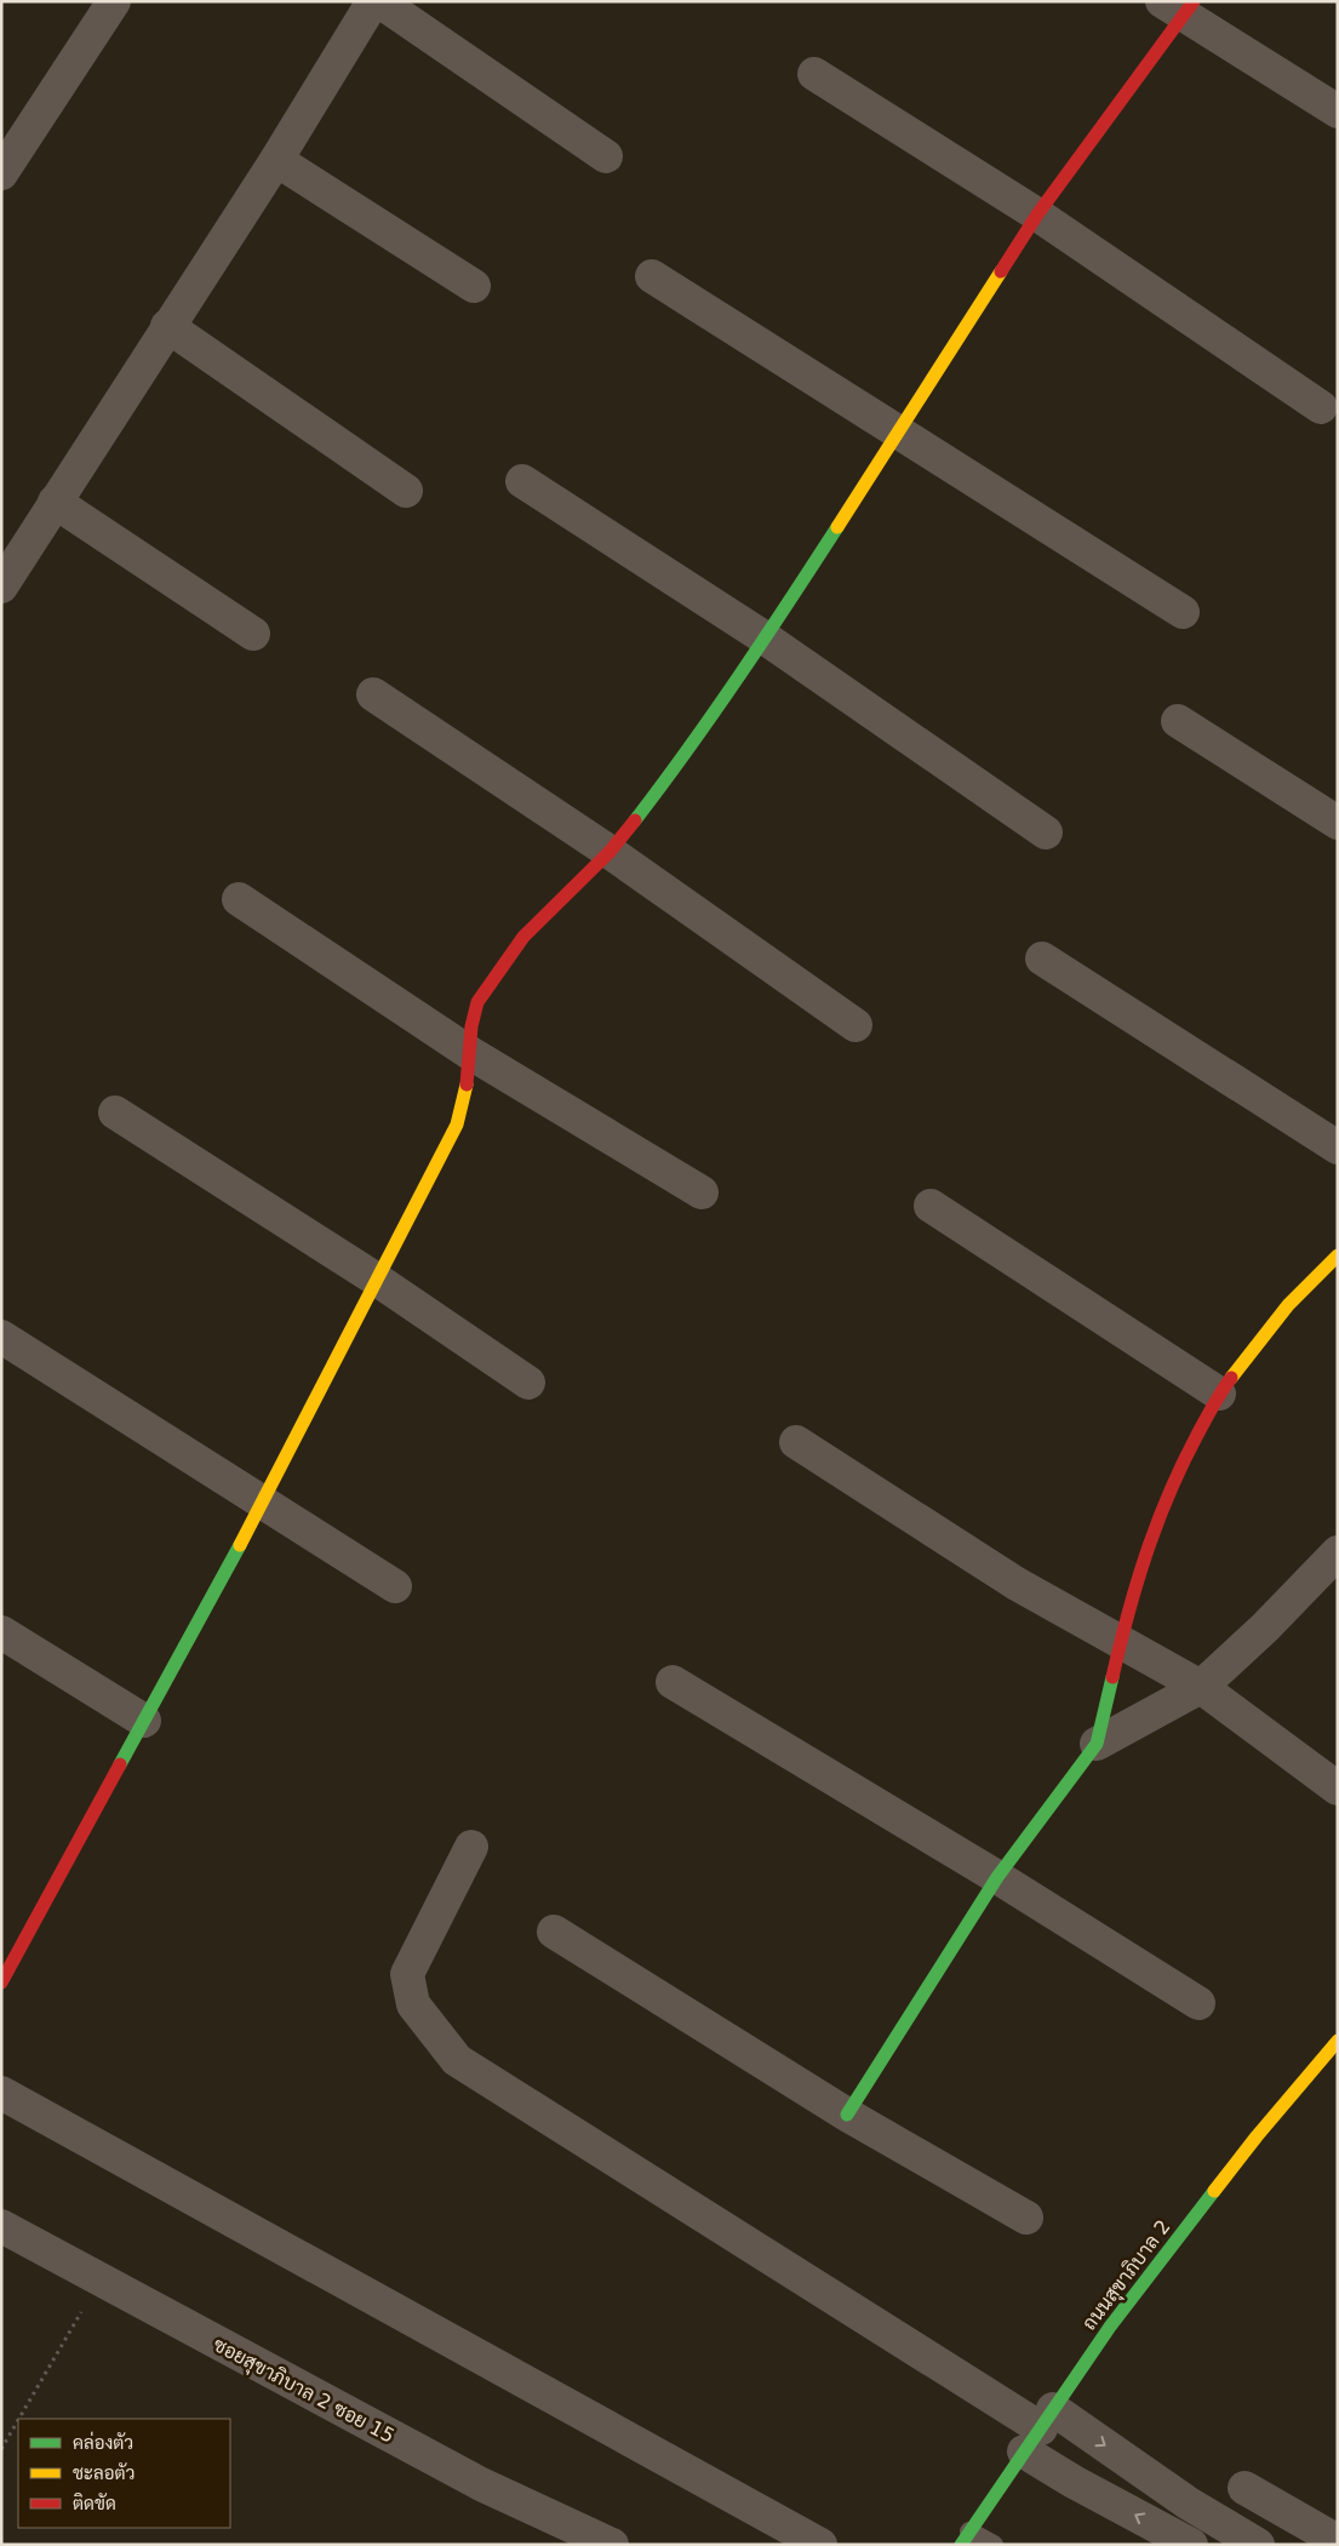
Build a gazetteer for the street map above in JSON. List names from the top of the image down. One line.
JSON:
{"streets":{"street":["ถนนสุขาภิบาล 2","ซอยสุขาภิบาล 2 ซอย 15"]},"legend":["คล่องตัว","ชะลอตัว","ติดขัด"]}
